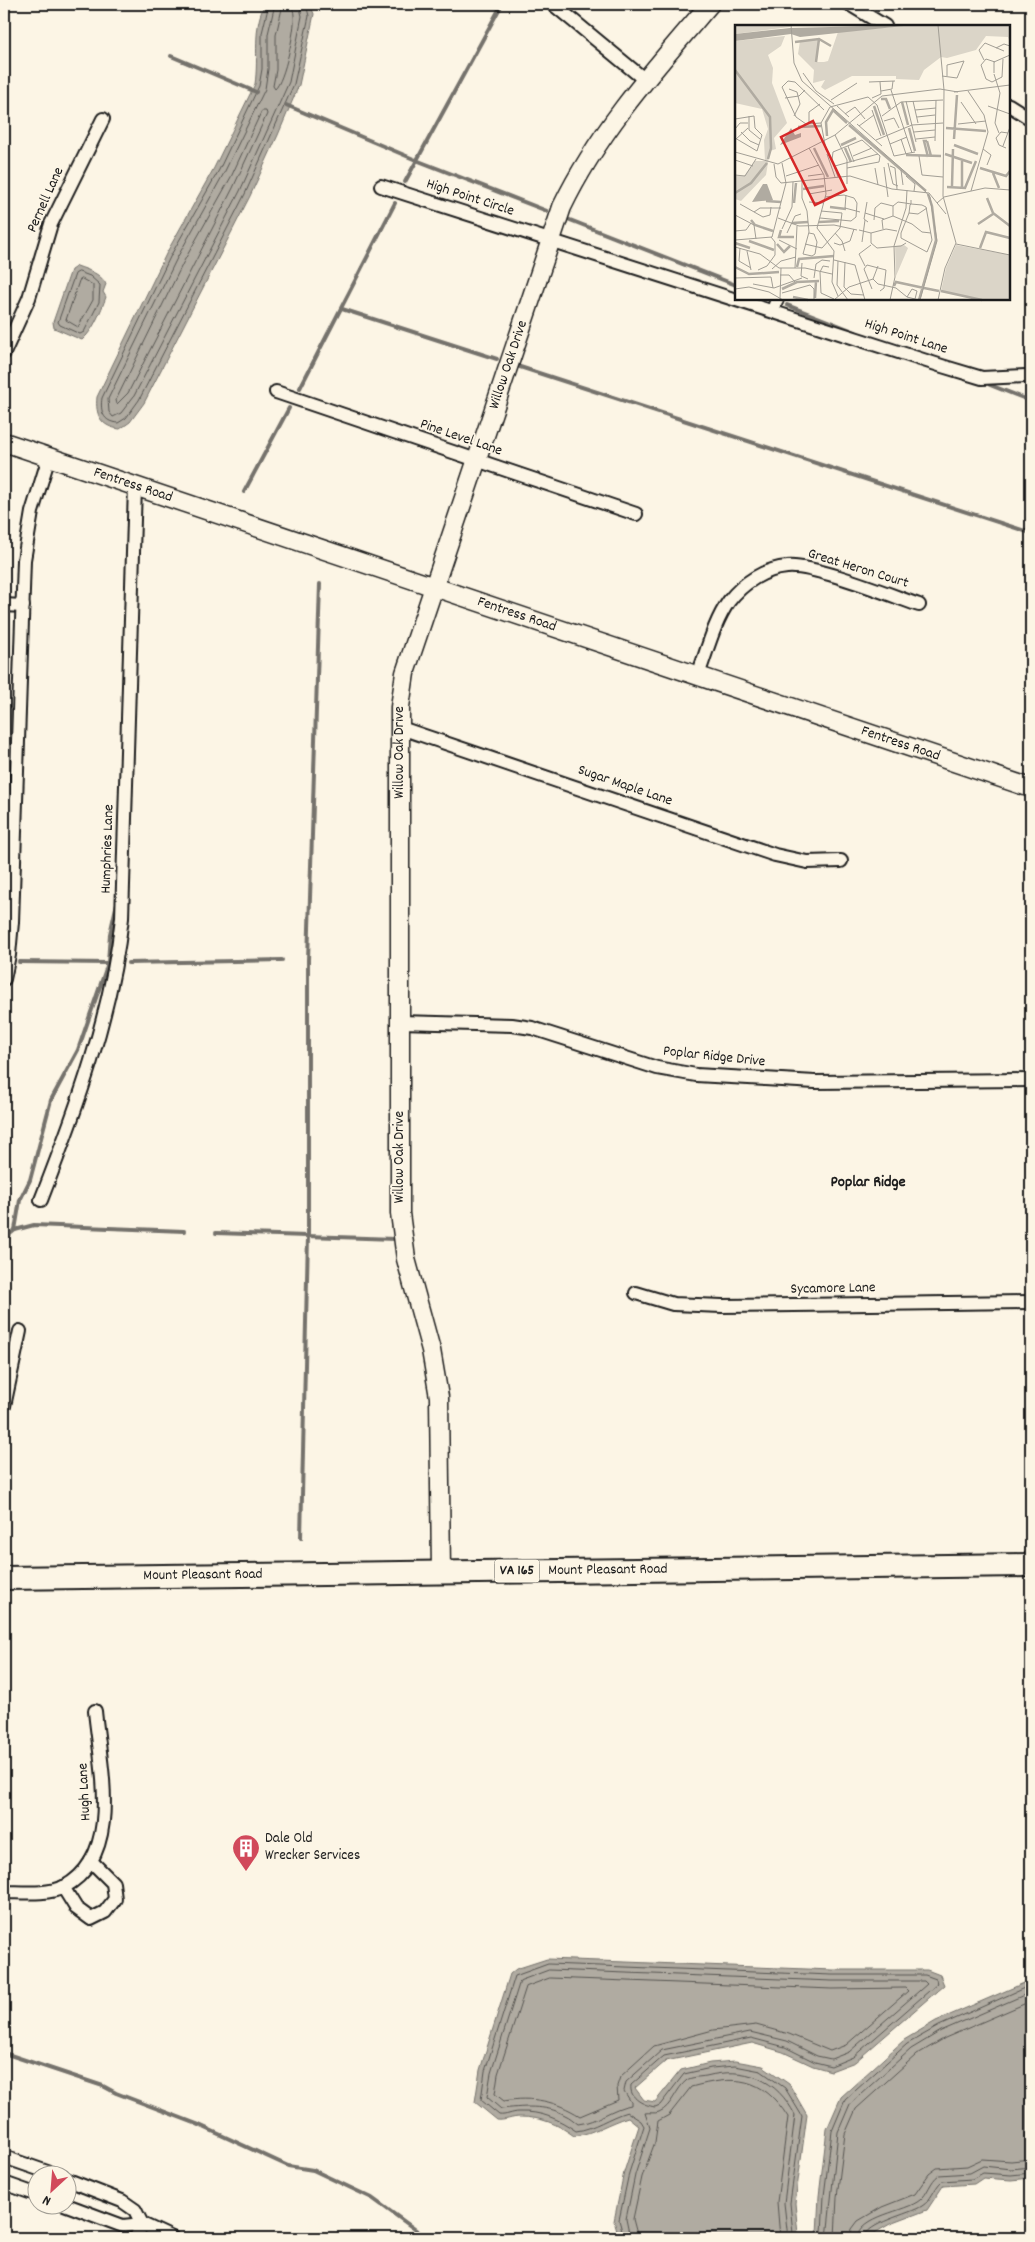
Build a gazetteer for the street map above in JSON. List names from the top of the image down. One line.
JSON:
{"streets":{"highway":["Mount Pleasant Road","VA 165"],"street":["High Point Circle","Pernell Lane","High Point Lane","Willow Oak Drive","Pine Level Lane","Fentress Road","Great Heron Court","Sugar Maple Lane","Humphries Lane","Poplar Ridge Drive","Sycamore Lane","Hugh Lane"]},"crossings":[["High Point Circle","High Point Lane"],["High Point Circle","Willow Oak Drive"],["High Point Lane","Willow Oak Drive"],["Willow Oak Drive","Pine Level Lane"],["Willow Oak Drive","Fentress Road"],["Willow Oak Drive","Sugar Maple Lane"],["Willow Oak Drive","Poplar Ridge Drive"],["Willow Oak Drive","Mount Pleasant Road"],["Fentress Road","Great Heron Court"],["Fentress Road","Humphries Lane"]],"districts":["Poplar Ridge"],"places":{"building":["Dale Old Wrecker Services"]},"north":"bottom left"}
